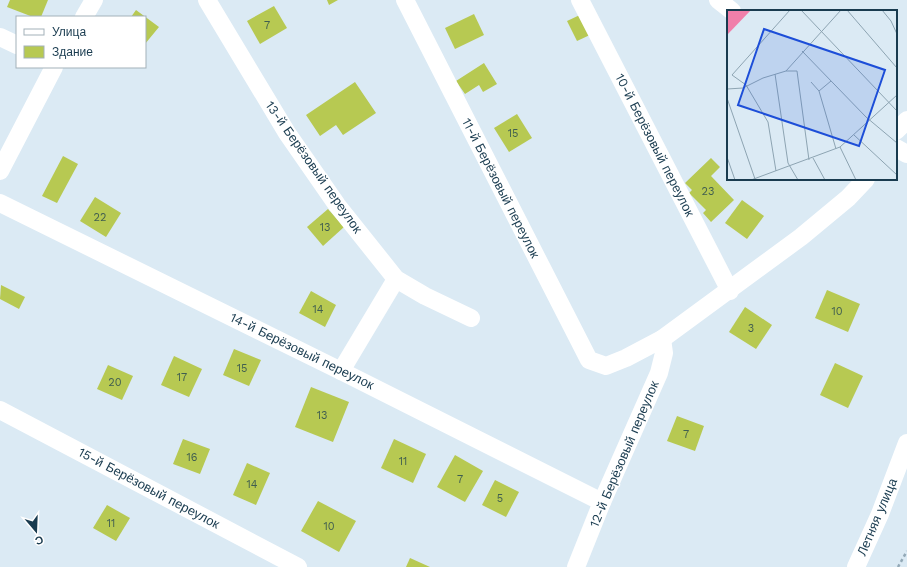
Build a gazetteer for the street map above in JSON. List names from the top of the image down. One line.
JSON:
{"streets":{"street":["10-й Берёзовый переулок","13-й Берёзовый переулок","11-й Берёзовый переулок","14-й Берёзовый переулок","12-й Берёзовый переулок","15-й Берёзовый переулок","Летняя улица"]},"crossings":[["11-й Берёзовый переулок","12-й Берёзовый переулок"],["14-й Берёзовый переулок","12-й Берёзовый переулок"]],"house_numbers":["7","15","23","22","13","14","10","3","15","17","20","13","7","16","11","7","14","5","11","10"],"legend":["Улица","Здание"],"north":"bottom"}
